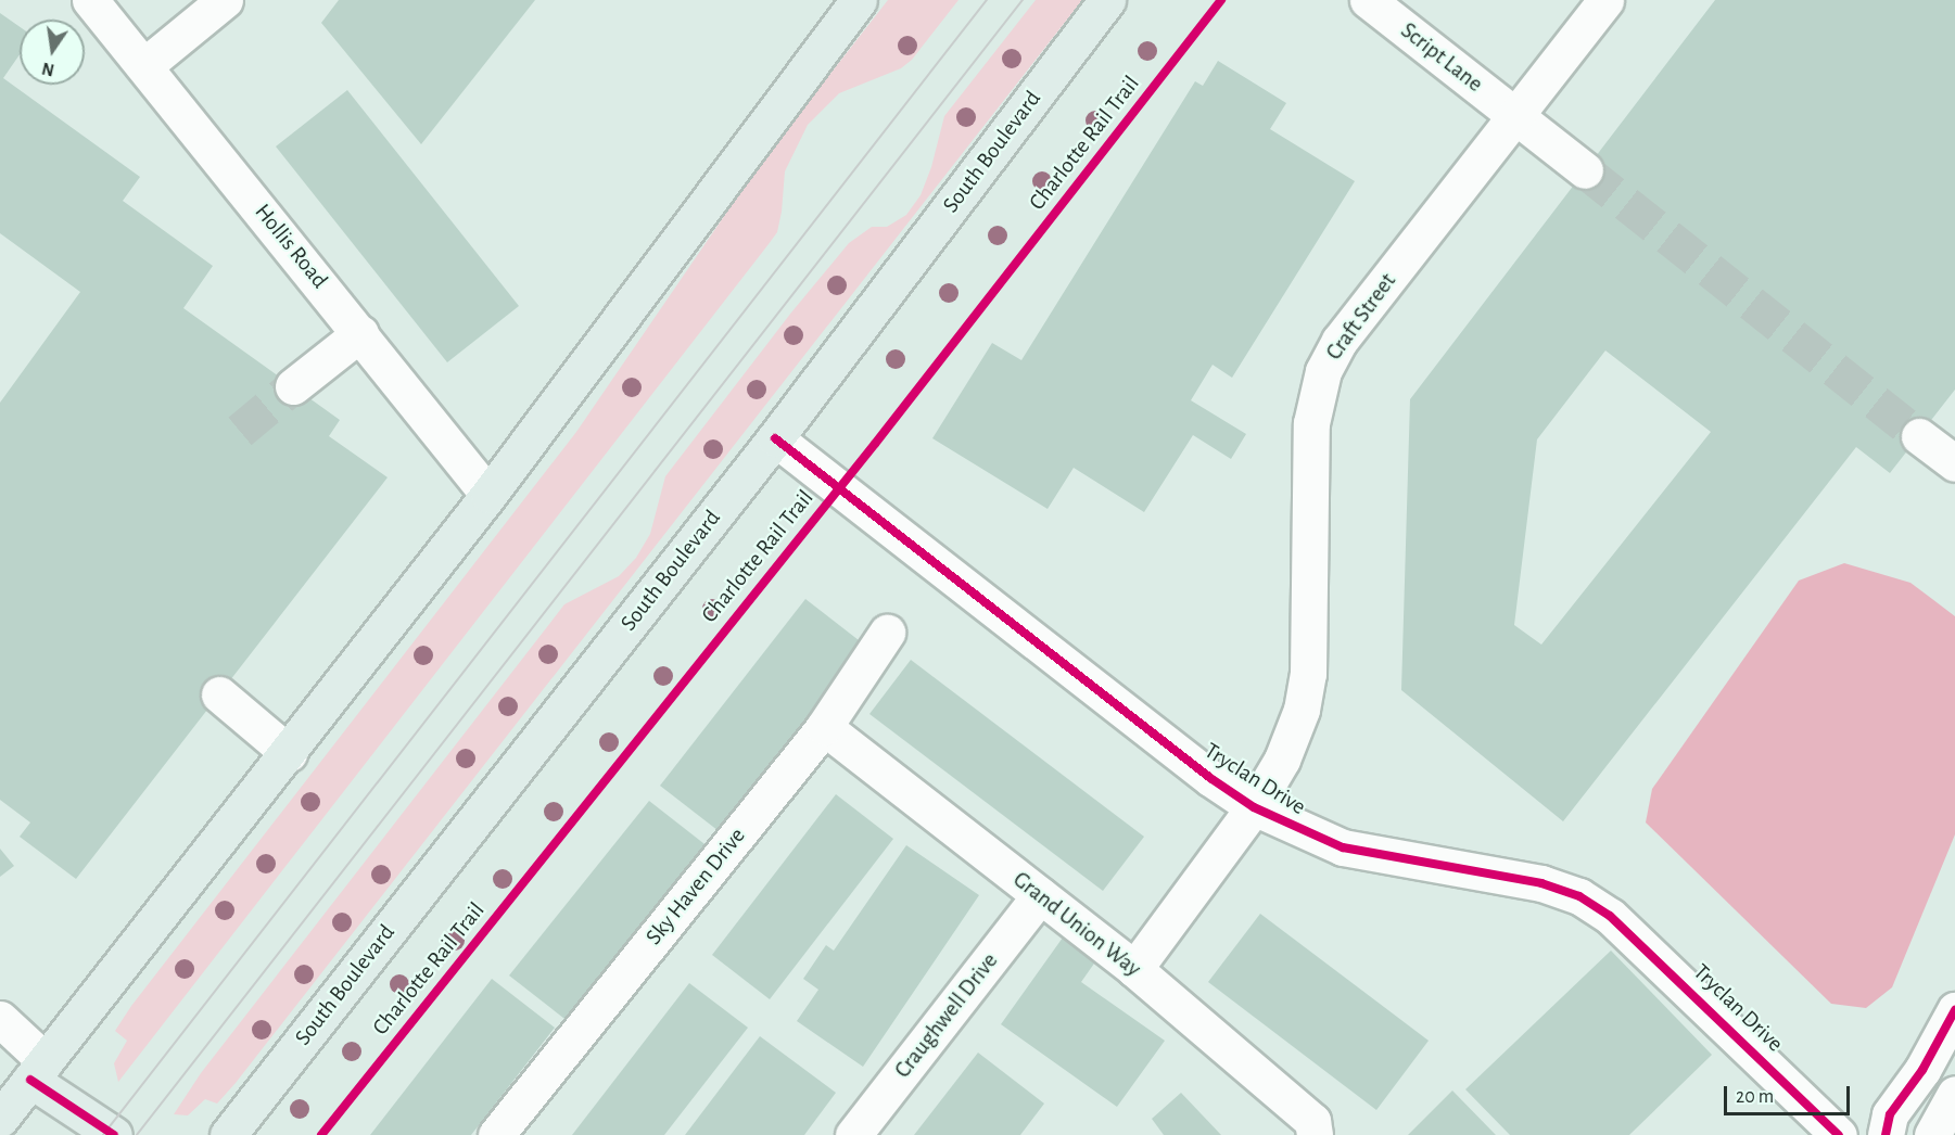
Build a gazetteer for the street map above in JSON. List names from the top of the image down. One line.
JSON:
{"streets":{"main road":["South Boulevard"],"street":["Script Lane","Hollis Road","Craft Street","Tryclan Drive","Sky Haven Drive","Grand Union Way","Craughwell Drive"],"cycle path":["Charlotte Rail Trail"]},"crossings":[["Script Lane","Craft Street"],["South Boulevard","Tryclan Drive"],["Craft Street","Tryclan Drive"],["Craft Street","Grand Union Way"],["Sky Haven Drive","Grand Union Way"],["Grand Union Way","Craughwell Drive"]],"scale_bar":"20 m","north":"bottom"}
